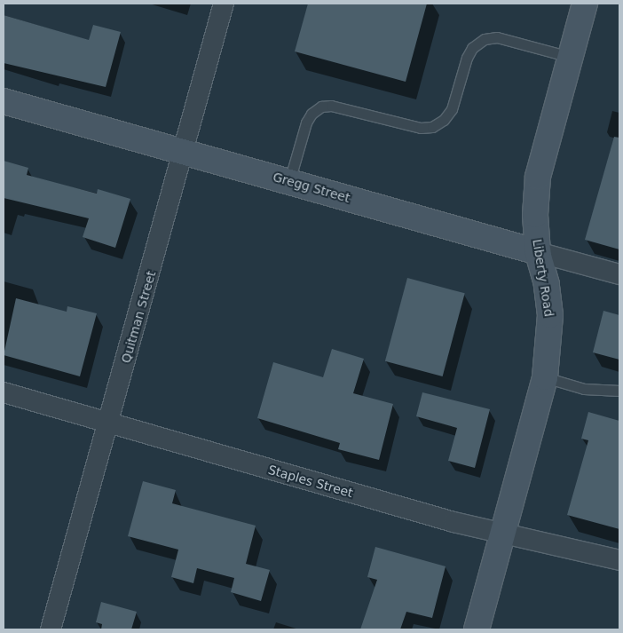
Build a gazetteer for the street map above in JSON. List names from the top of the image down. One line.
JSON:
{"streets":{"main road":["Gregg Street","Liberty Road"],"street":["Quitman Street","Staples Street"]},"crossings":[["Gregg Street","Liberty Road"],["Gregg Street","Quitman Street"],["Liberty Road","Staples Street"],["Quitman Street","Staples Street"]]}
